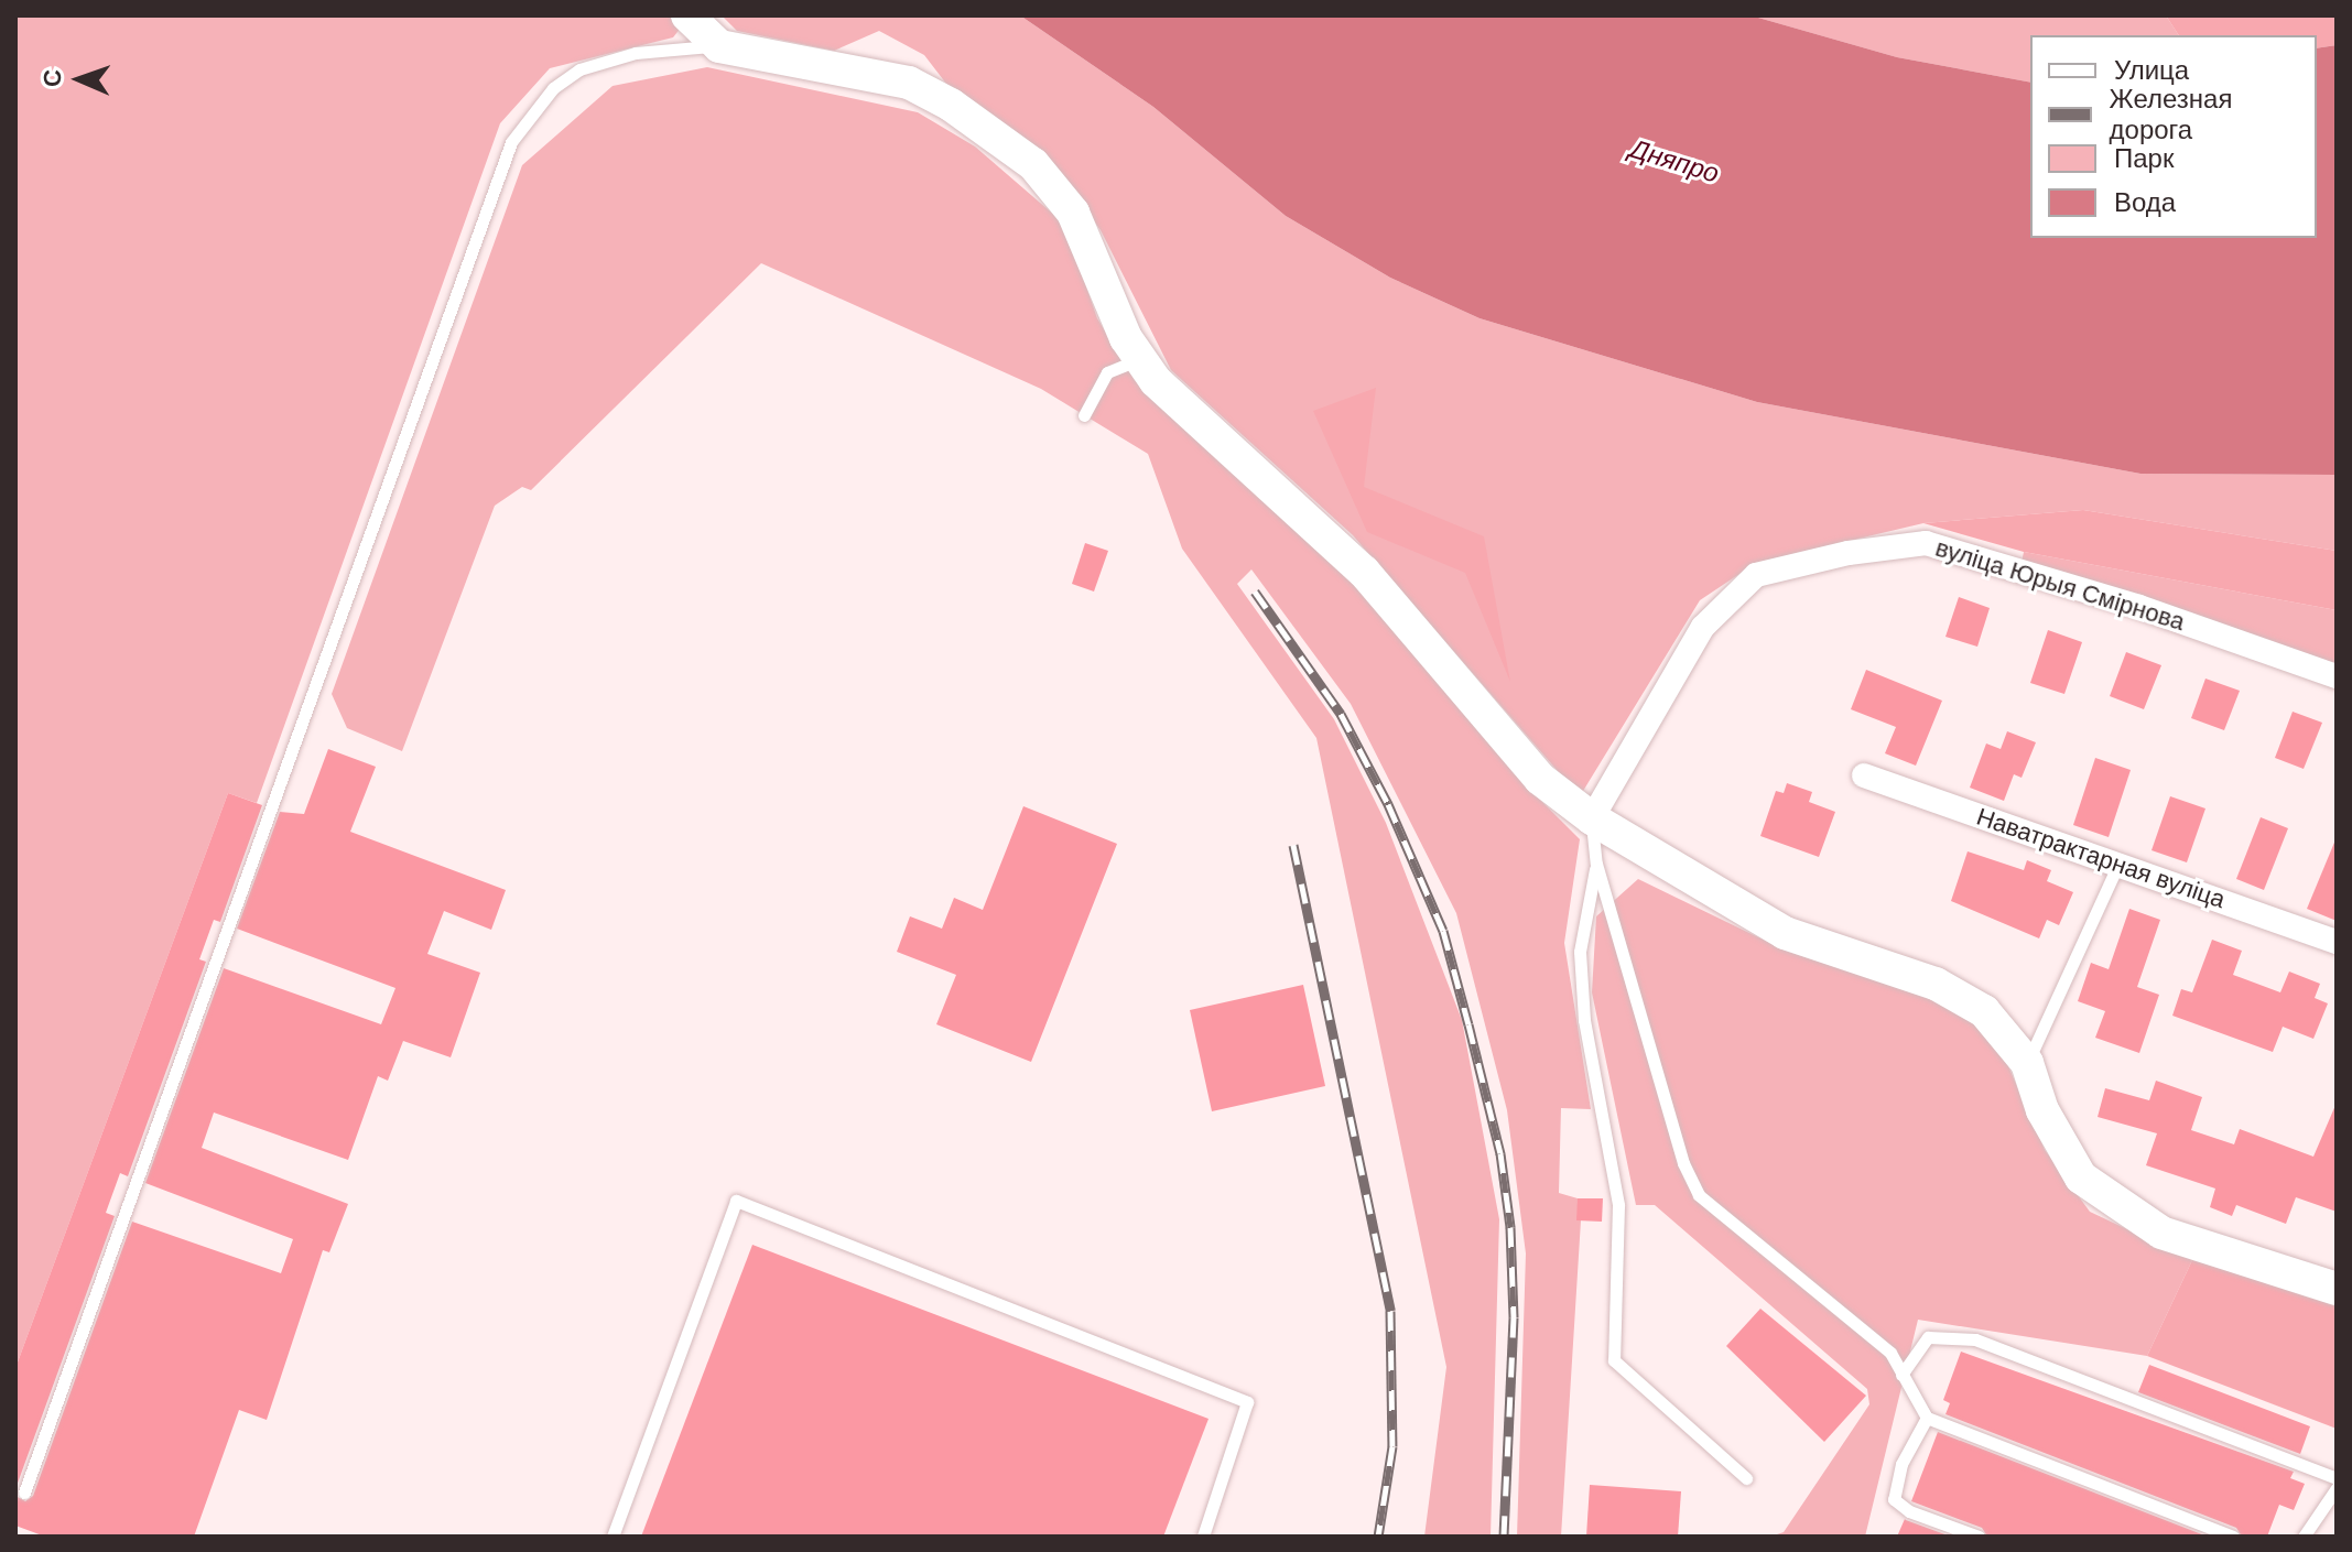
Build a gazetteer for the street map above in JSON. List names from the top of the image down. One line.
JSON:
{"streets":{"street":["вуліца Юрыя Смірнова","Наватрактарная вуліца"]},"water":["Дняпро"],"legend":["Улица","Железная дорога","Парк","Вода"],"north":"left"}
